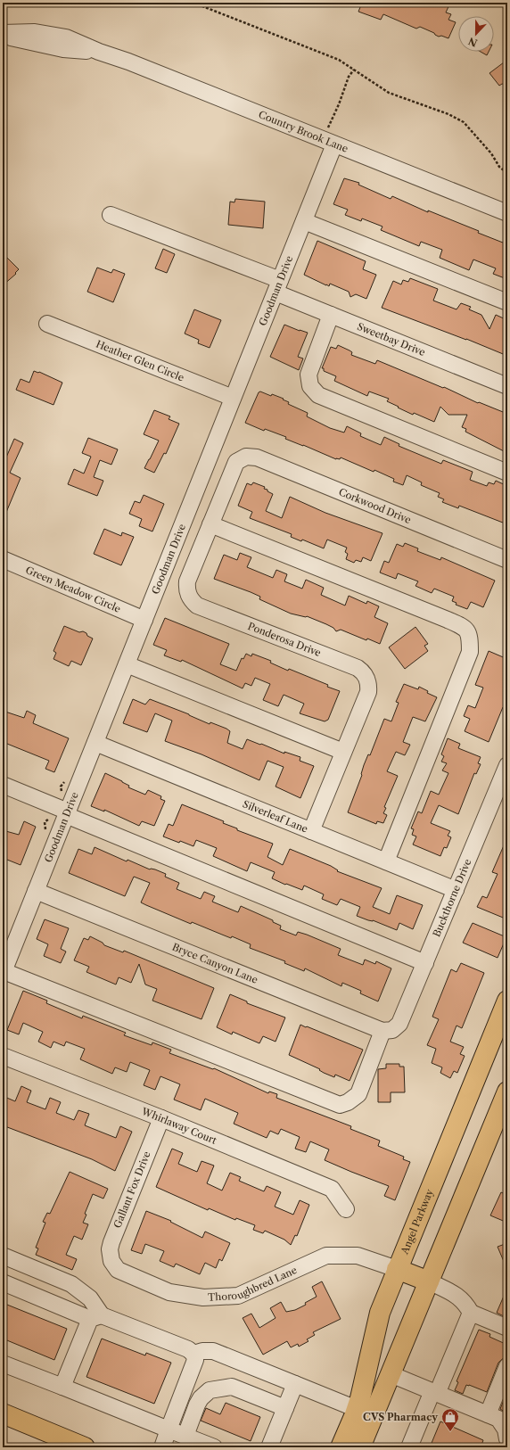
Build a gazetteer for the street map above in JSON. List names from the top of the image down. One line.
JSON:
{"streets":{"main road":["Angel Parkway"],"street":["Country Brook Lane","Goodman Drive","Sweetbay Drive","Heather Glen Circle","Corkwood Drive","Green Meadow Circle","Ponderosa Drive","Silverleaf Lane","Buckthorne Drive","Bryce Canyon Lane","Whirlaway Court","Gallant Fox Drive","Thoroughbred Lane"]},"crossings":[["Country Brook Lane","Goodman Drive"],["Goodman Drive","Sweetbay Drive"],["Goodman Drive","Heather Glen Circle"],["Goodman Drive","Green Meadow Circle"],["Goodman Drive","Silverleaf Lane"],["Goodman Drive","Buckthorne Drive"],["Goodman Drive","Bryce Canyon Lane"],["Corkwood Drive","Ponderosa Drive"],["Ponderosa Drive","Silverleaf Lane"],["Silverleaf Lane","Buckthorne Drive"],["Buckthorne Drive","Bryce Canyon Lane"],["Whirlaway Court","Gallant Fox Drive"],["Gallant Fox Drive","Thoroughbred Lane"],["Angel Parkway","Thoroughbred Lane"]],"places":{"shop":["CVS Pharmacy"]},"north":"bottom"}
